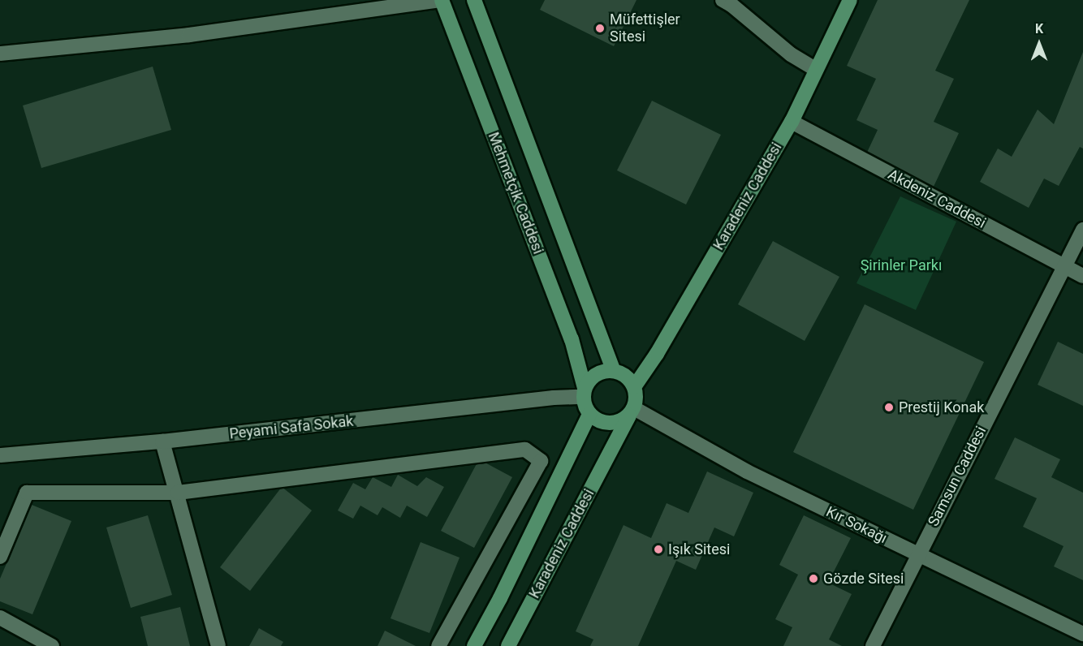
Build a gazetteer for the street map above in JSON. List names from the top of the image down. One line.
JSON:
{"streets":{"main road":["Mehmetçik Caddesi","Karadeniz Caddesi"],"street":["Akdeniz Caddesi","Peyami Safa Sokak","Samsun Caddesi","Kır Sokağı"]},"crossings":[["Mehmetçik Caddesi","Karadeniz Caddesi"],["Mehmetçik Caddesi","Peyami Safa Sokak"],["Mehmetçik Caddesi","Kır Sokağı"],["Karadeniz Caddesi","Akdeniz Caddesi"],["Karadeniz Caddesi","Peyami Safa Sokak"],["Karadeniz Caddesi","Kır Sokağı"],["Akdeniz Caddesi","Samsun Caddesi"],["Peyami Safa Sokak","Kır Sokağı"],["Samsun Caddesi","Kır Sokağı"]],"parks":["Şirinler Parkı"],"places":["Müfettişler Sitesi","Prestij Konak","Işık Sitesi","Gözde Sitesi"],"north":"top"}
